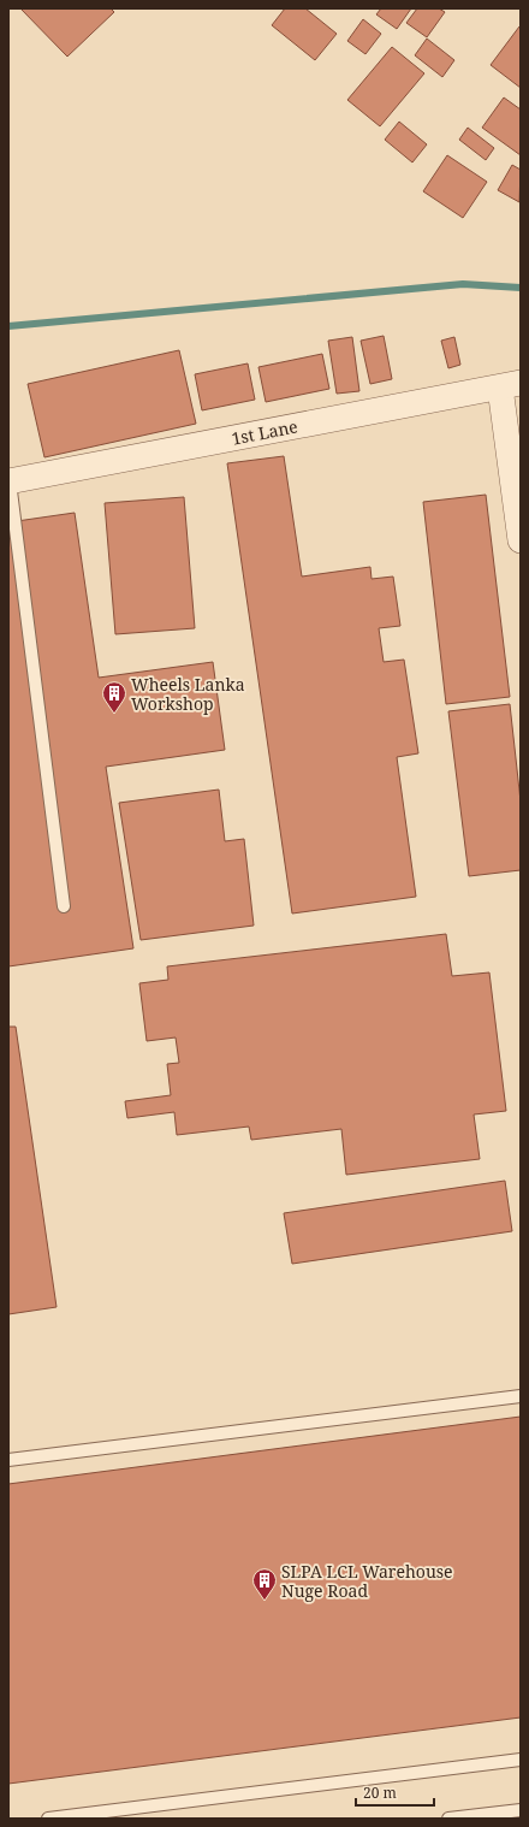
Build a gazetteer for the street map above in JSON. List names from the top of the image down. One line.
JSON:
{"streets":{"street":["1st Lane"]},"places":{"building":["Wheels Lanka Workshop","SLPA LCL Warehouse Nuge Road"]},"scale_bar":"20 m"}
